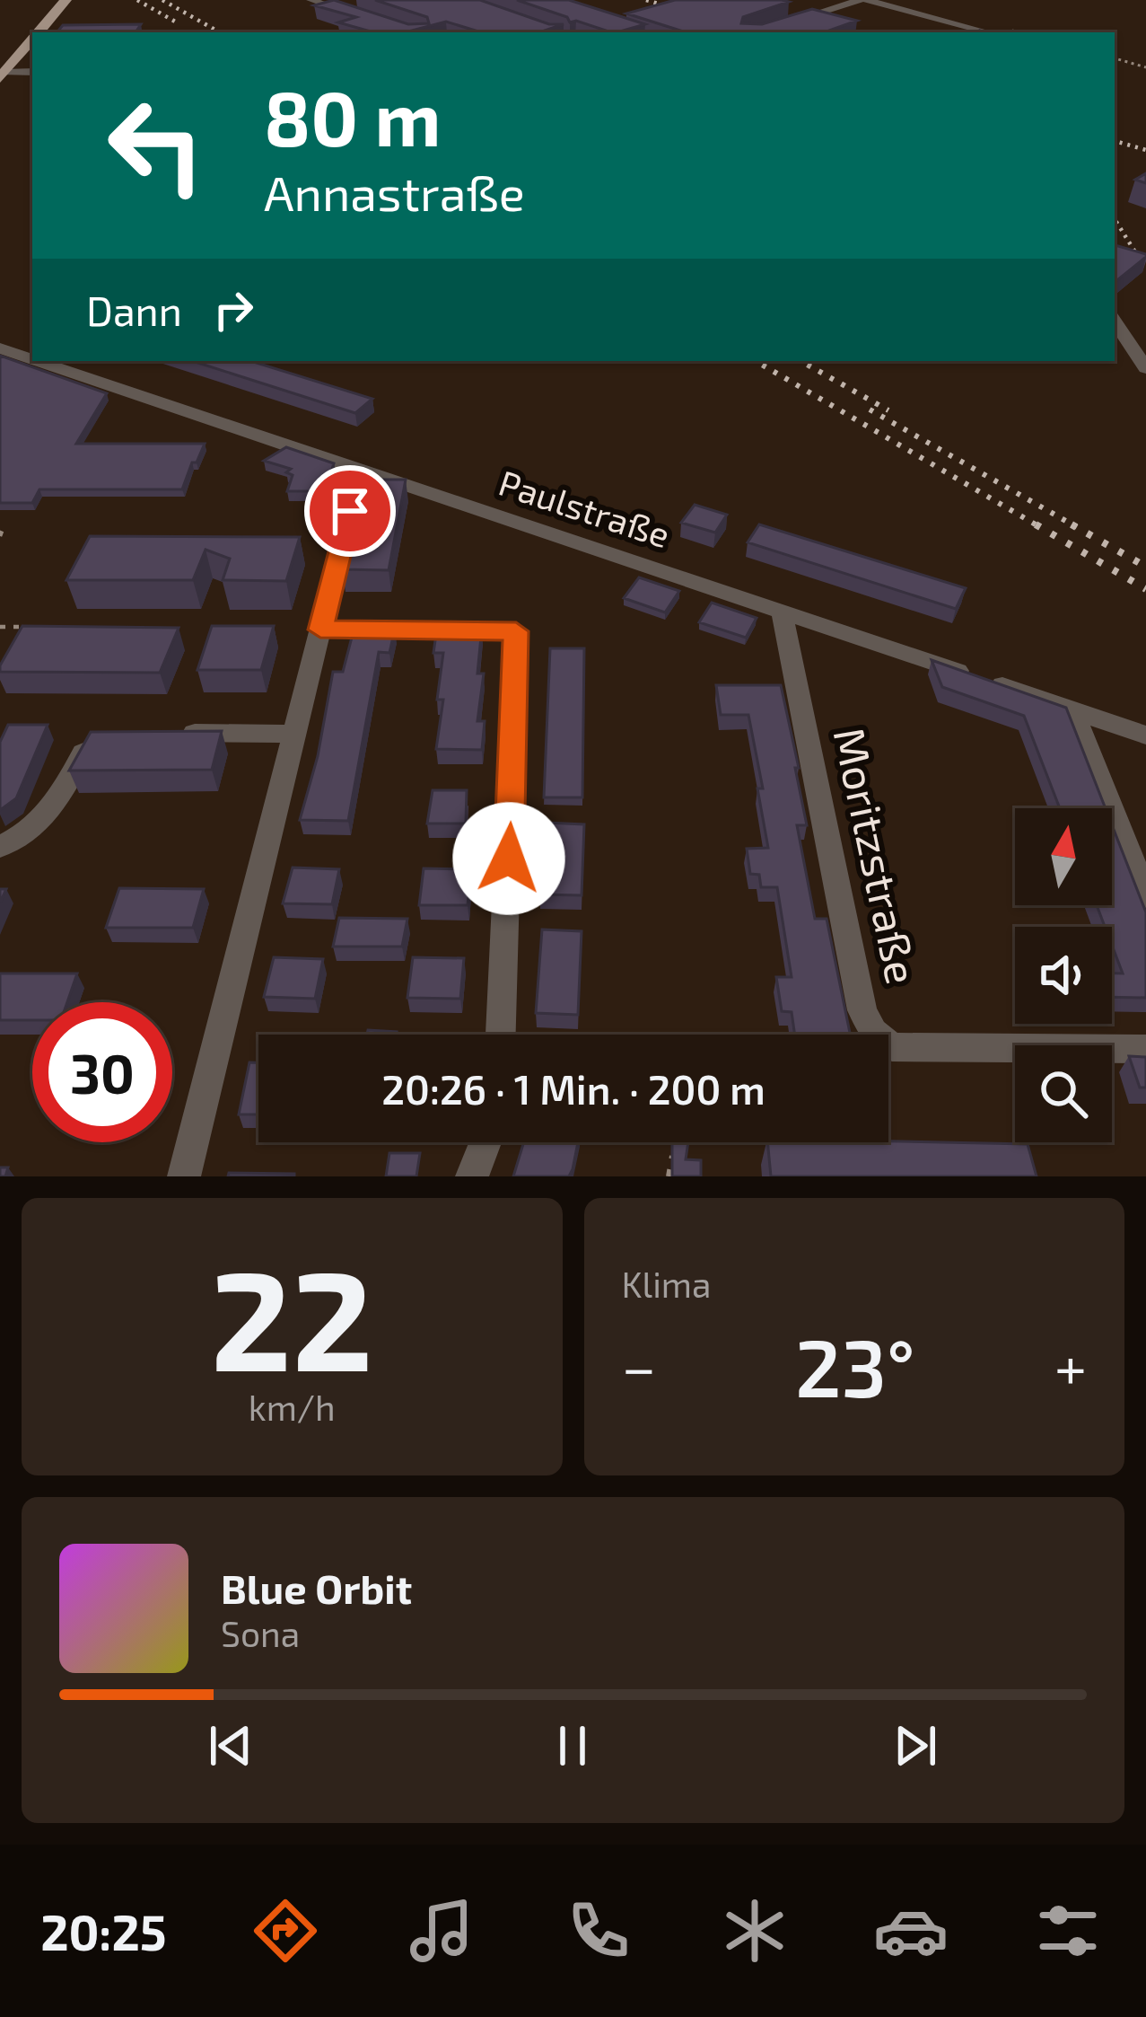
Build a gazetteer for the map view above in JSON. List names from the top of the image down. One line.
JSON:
{"streets":{"street":["Paulstraße","Moritzstraße"]},"crossings":[["Paulstraße","Moritzstraße"]],"north":"top","page":{"turn":["80 m","Annastraße"],"then":"Dann","limit":"30","trip":"20:26 · 1 Min. · 200 m","tile":[["22","km/h"],"Klima"],"heat":["−","23°","+"],"song":["Blue Orbit","Sona"],"tabs":"20:25"}}
